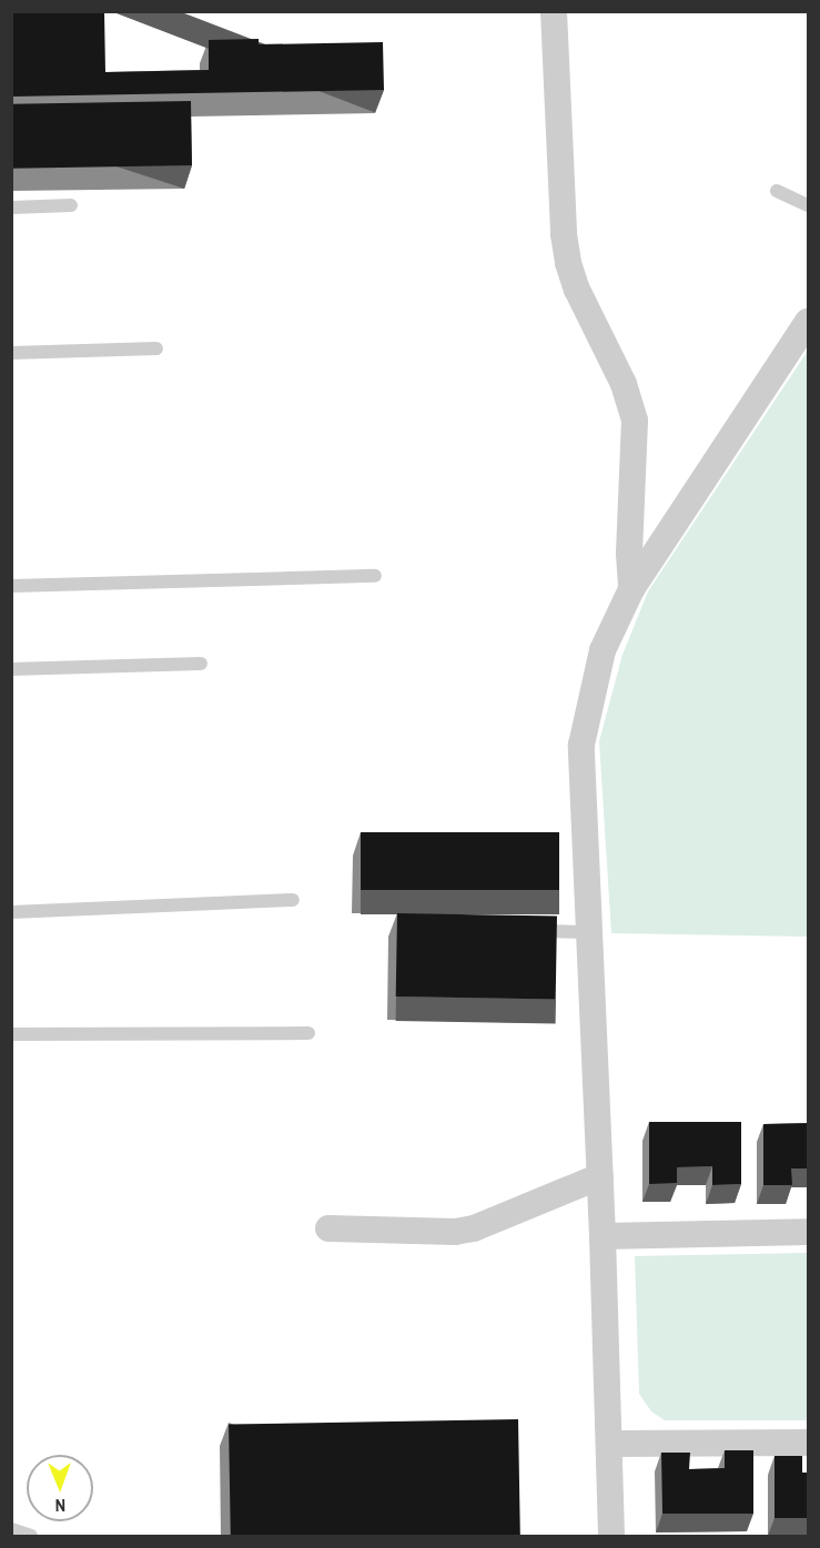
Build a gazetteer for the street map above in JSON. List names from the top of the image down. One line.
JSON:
{"north":"bottom"}
